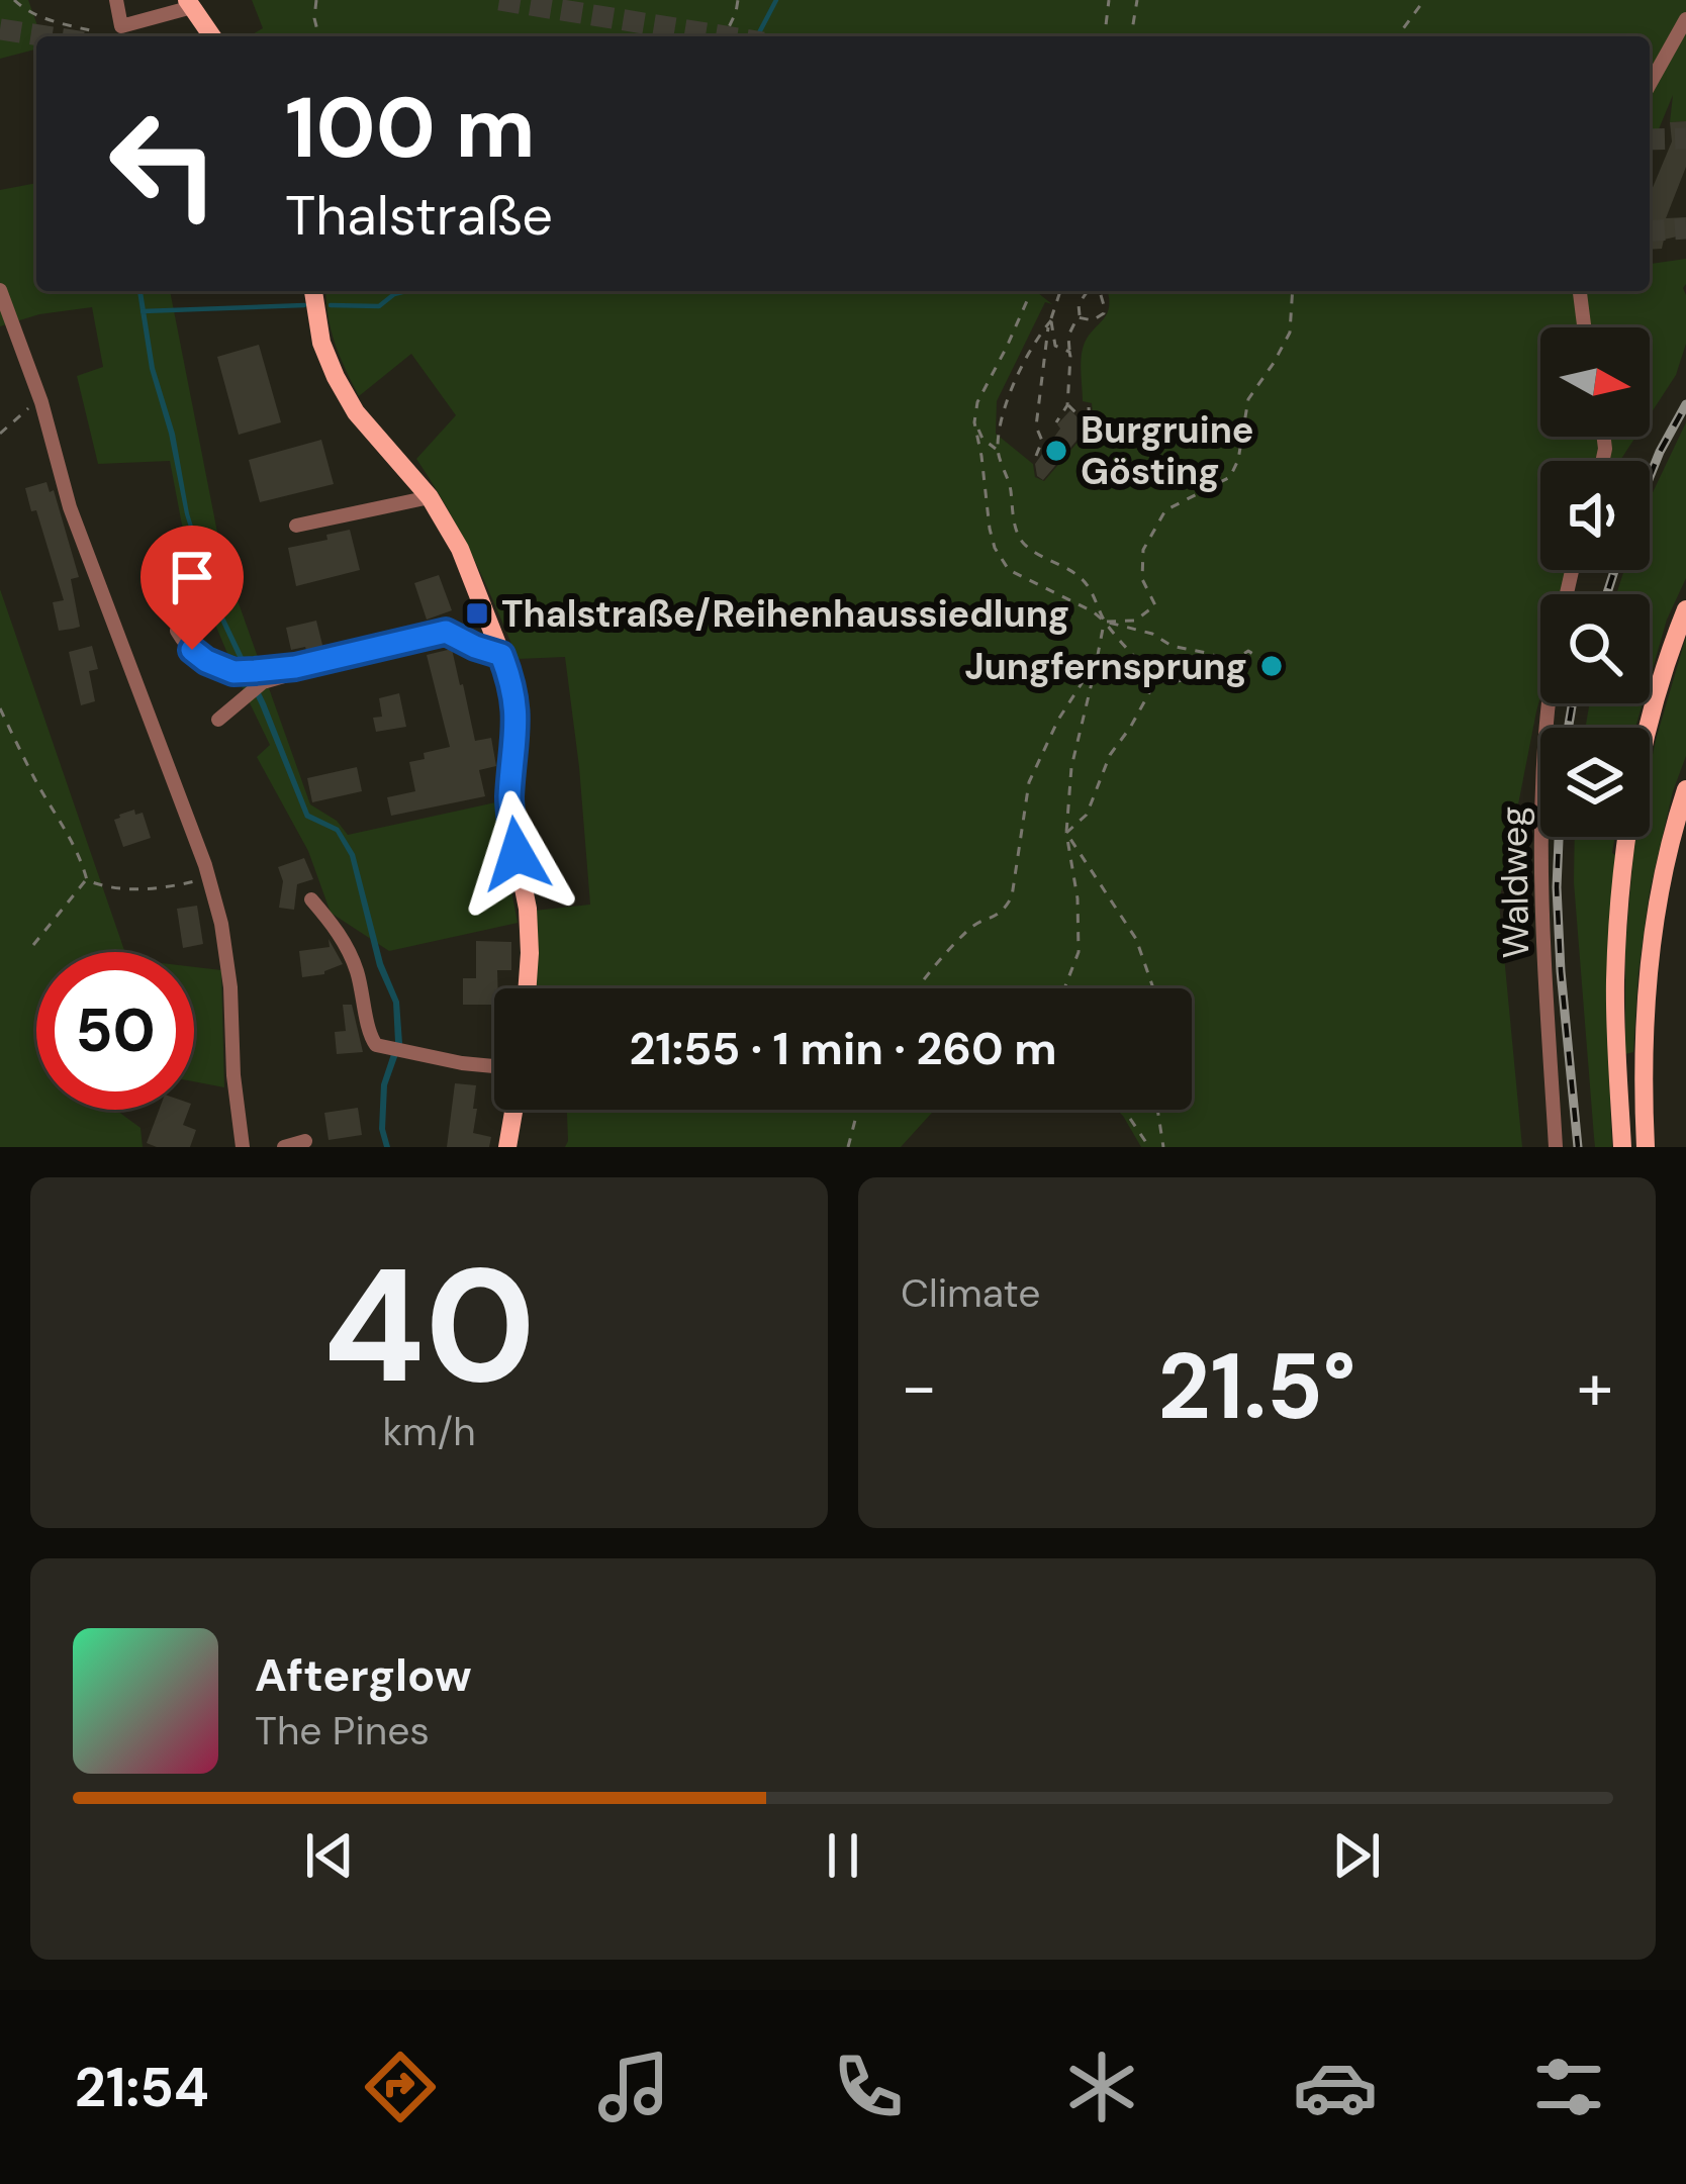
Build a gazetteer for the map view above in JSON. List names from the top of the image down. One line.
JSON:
{"streets":{"street":["Waldweg"]},"places":{"other":["Burgruine Gösting","Jungfernsprung"],"transit":["Thalstraße/Reihenhaussiedlung"]},"north":"right","page":{"turn":["100 m","Thalstraße"],"limit":"50","trip":"21:55 · 1 min · 260 m","tile":[["40","km/h"],"Climate"],"heat":["−","21.5°","+"],"song":["Afterglow","The Pines"],"tabs":"21:54"}}
